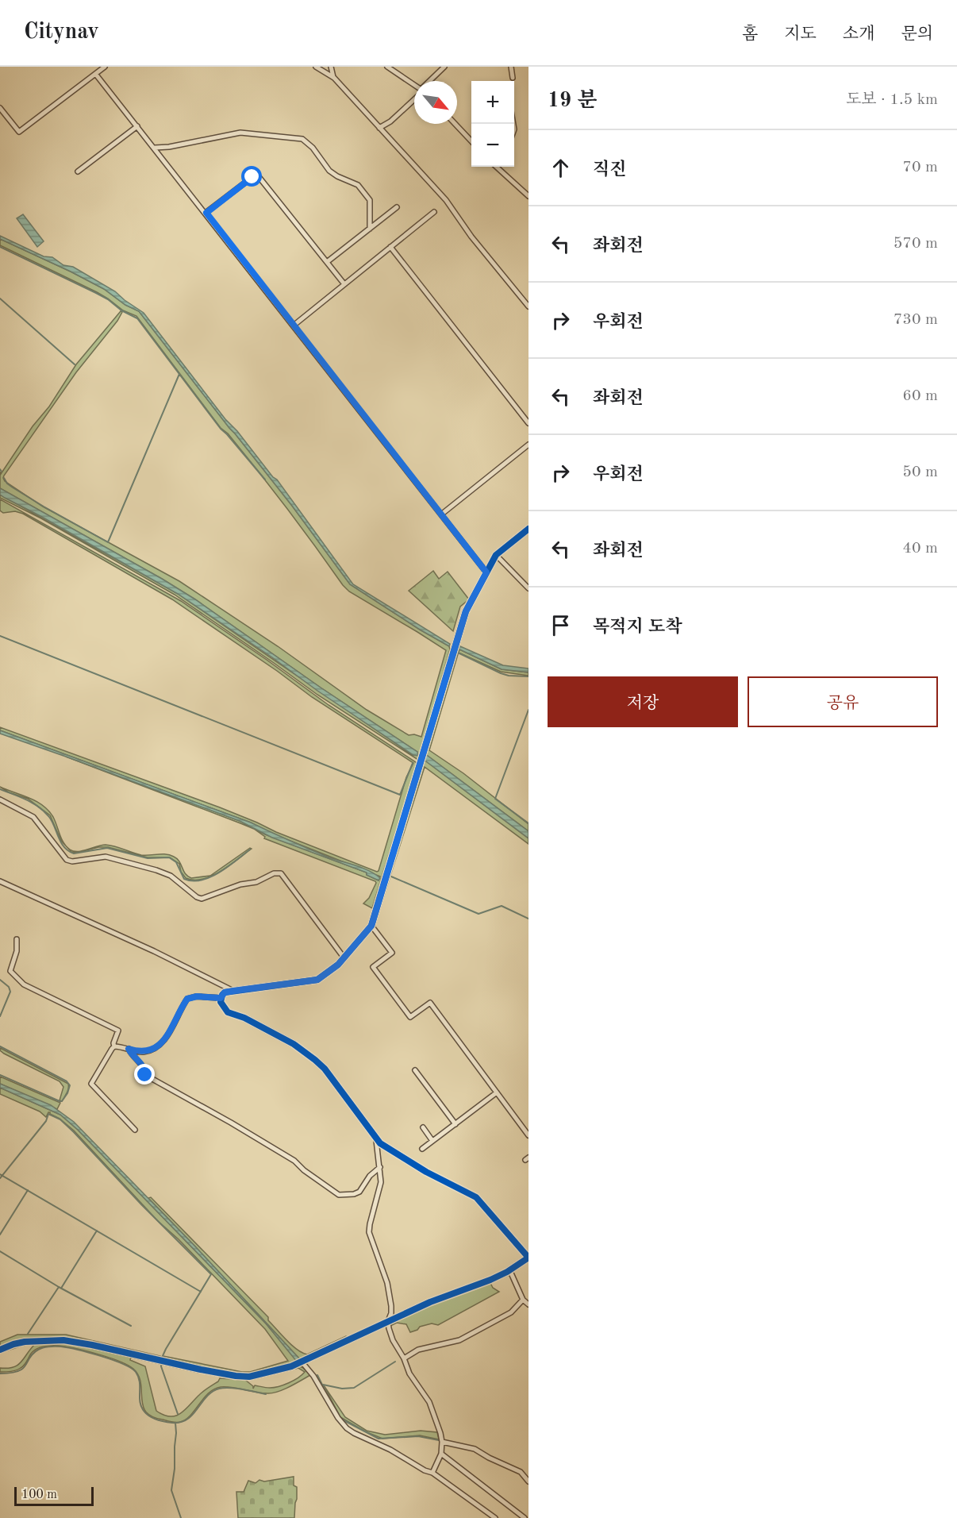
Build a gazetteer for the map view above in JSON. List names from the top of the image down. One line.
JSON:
{"scale_bar":"100 m","north":"bottom right","page":{"header":"Citynav","nav":["홈","지도","소개","문의"],"heading":["19 분","도보 · 1.5 km"],"map_buttons":["+","−"],"list":[["직진","70 m"],["좌회전","570 m"],["우회전","730 m"],["좌회전","60 m"],["우회전","50 m"],["좌회전","40 m"],"목적지 도착"],"buttons":["저장","공유"],"scale":"100 m"}}
